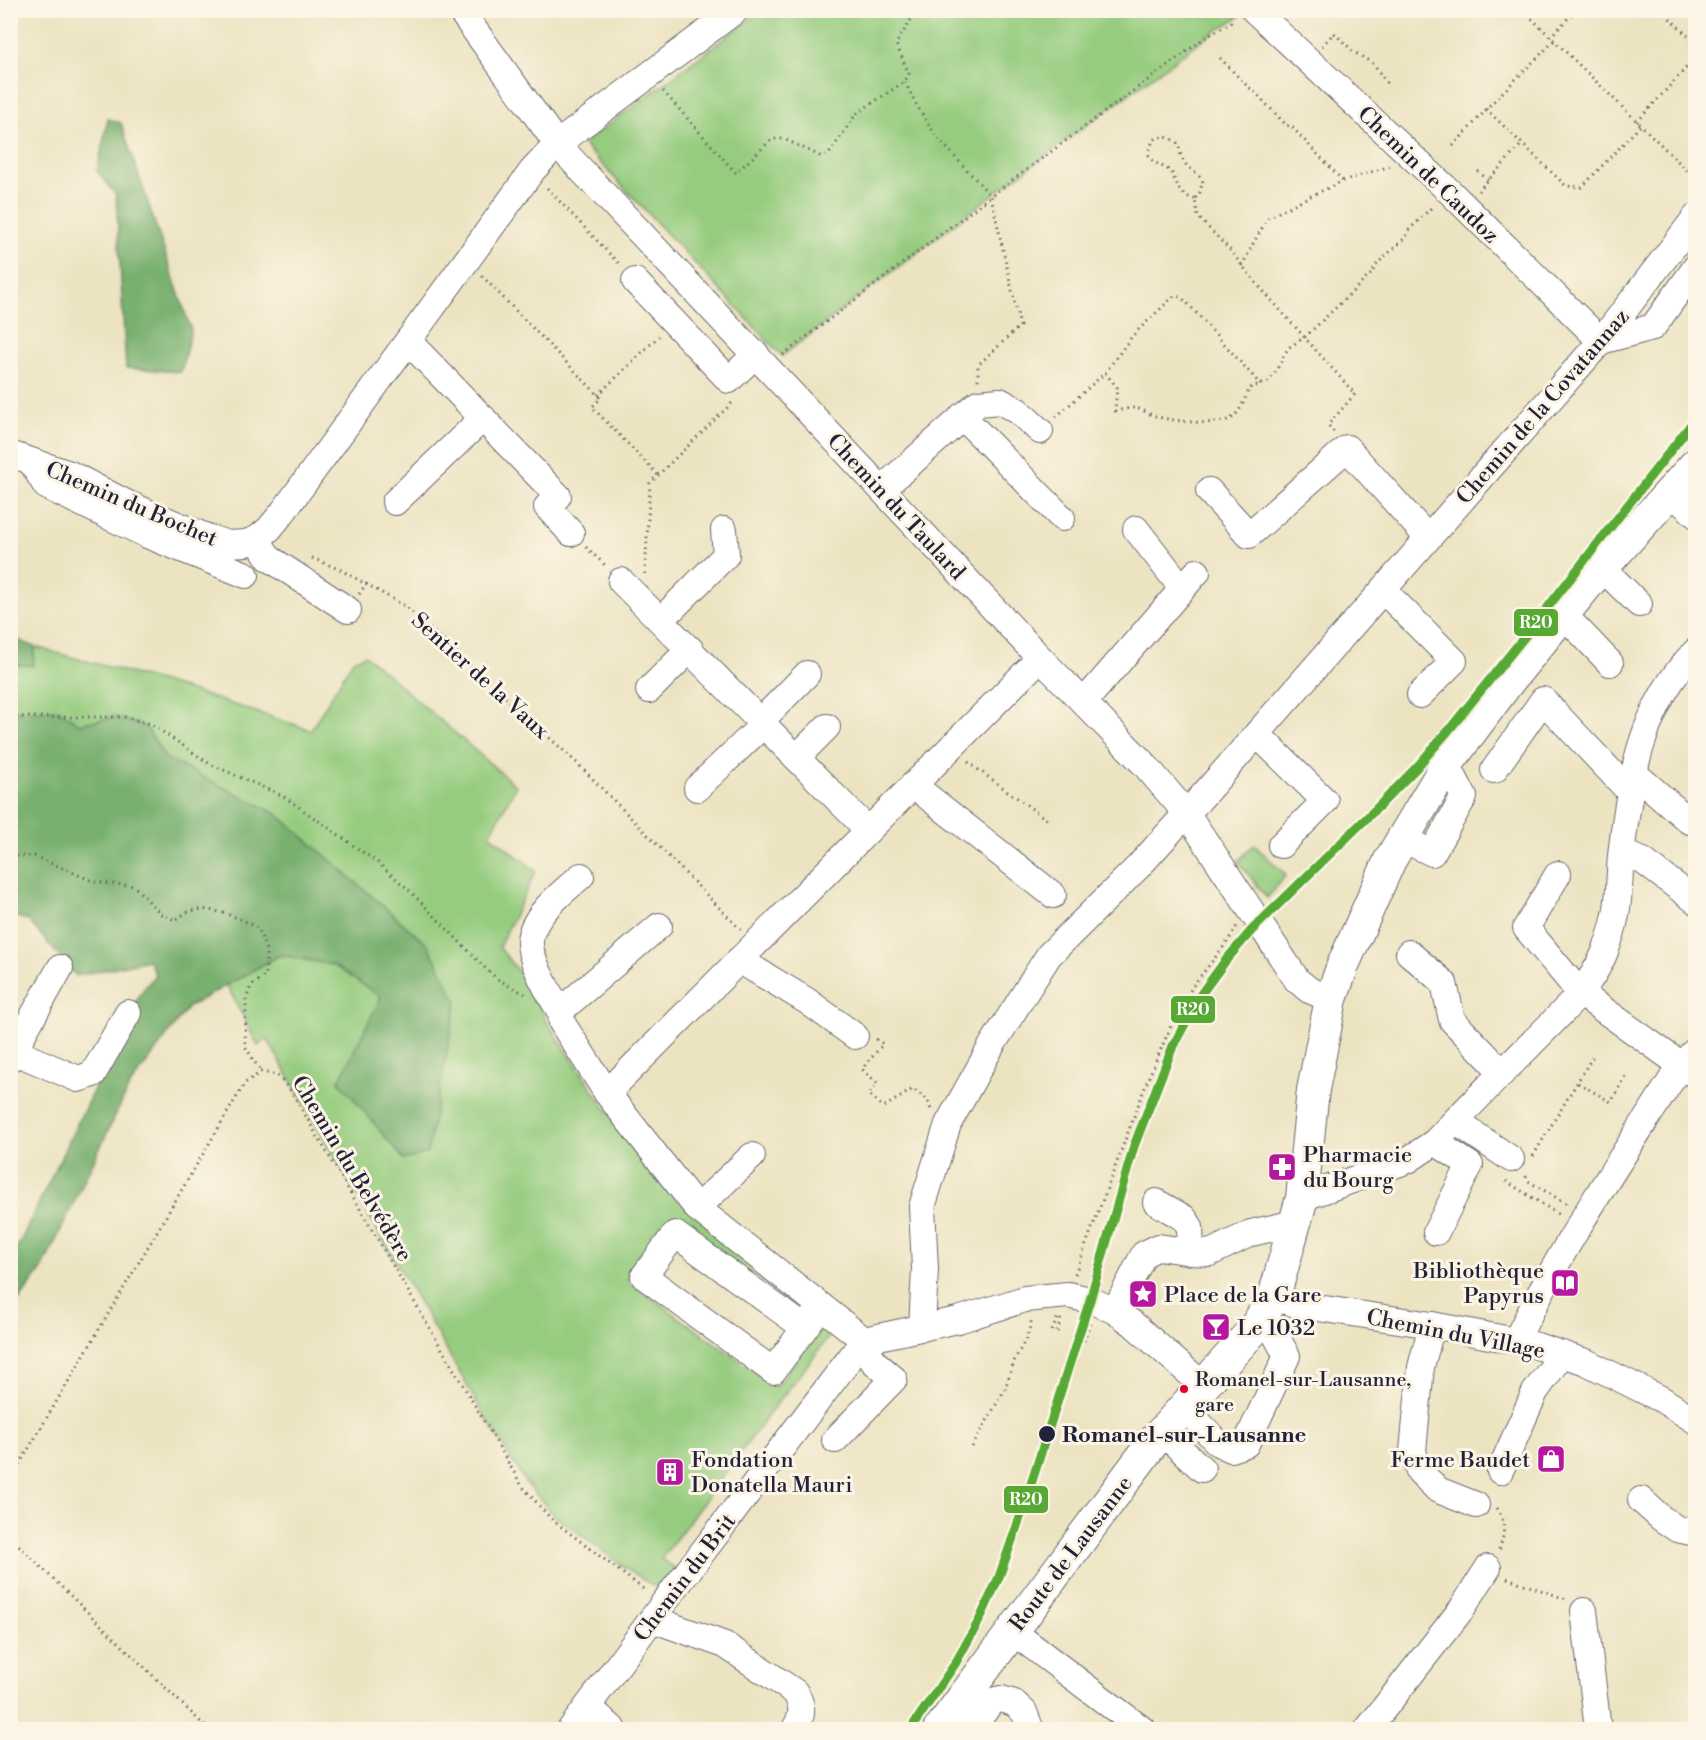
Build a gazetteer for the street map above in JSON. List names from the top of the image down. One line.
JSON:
{"streets":{"main road":["Route de Lausanne"],"street":["Chemin de Caudoz","Chemin de la Covatannaz","Chemin du Bochet","Chemin du Taulard","Chemin du Village","Chemin du Brit"],"path":["Sentier de la Vaux","Chemin du Belvédère"]},"crossings":[["Chemin de Caudoz","Chemin de la Covatannaz"],["Chemin de la Covatannaz","Chemin du Taulard"],["Chemin du Belvédère","Chemin du Brit"],["Chemin du Village","Route de Lausanne"]],"places":{"pharmacy":["Pharmacie du Bourg"],"library":["Bibliothèque Papyrus"],"place":["Place de la Gare"],"bar":["Le 1032"],"other":["Romanel-sur-Lausanne, gare","Romanel-sur-Lausanne"],"shop":["Ferme Baudet"],"building":["Fondation Donatella Mauri"]},"lines":["transit line R20"]}
